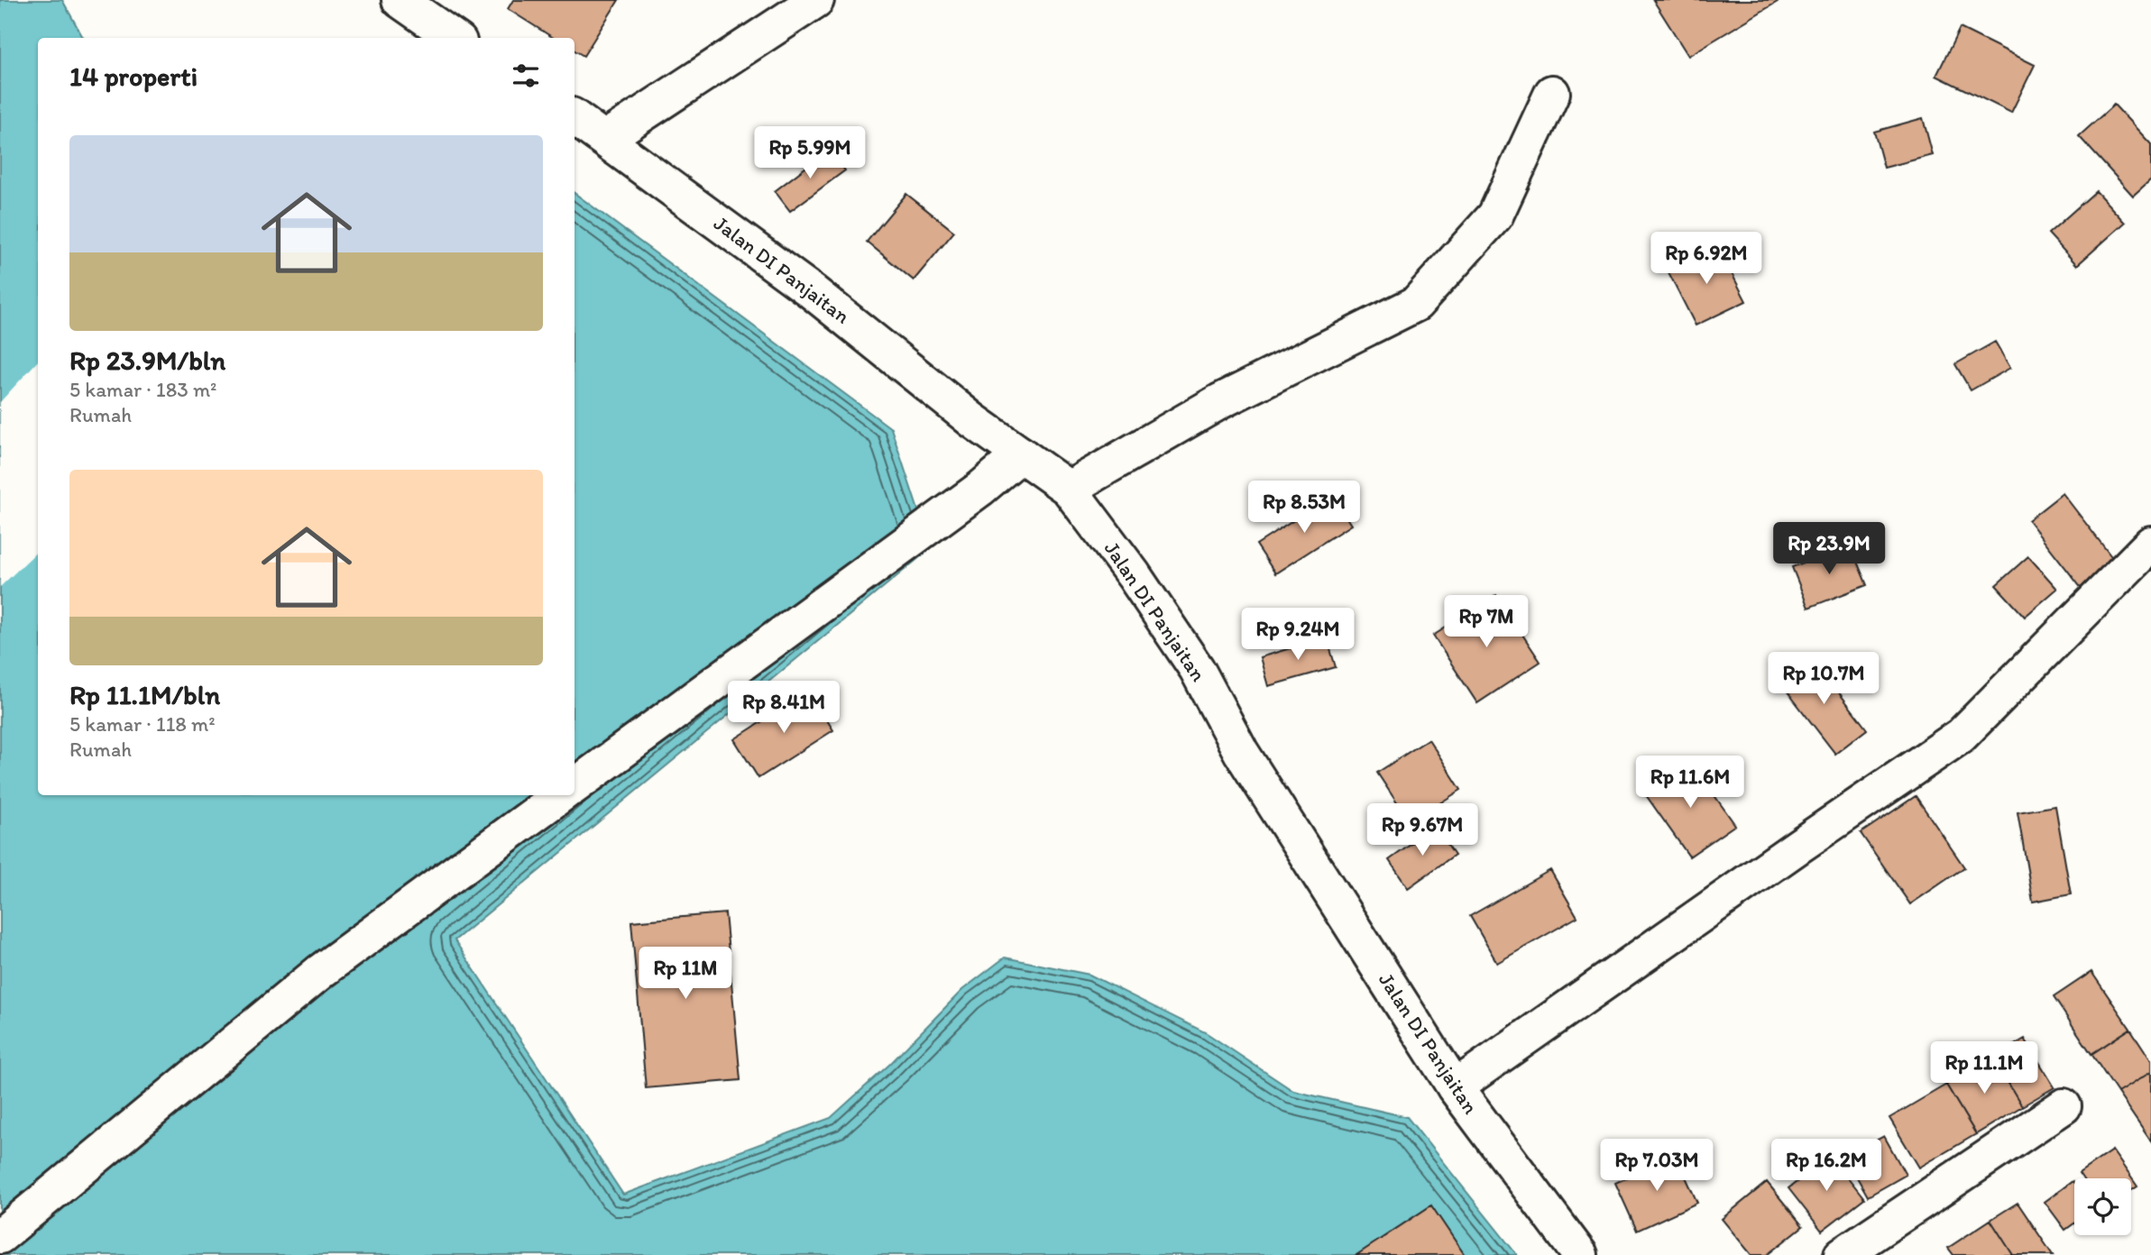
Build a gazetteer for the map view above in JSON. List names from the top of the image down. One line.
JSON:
{"streets":{"street":["Jalan DI Panjaitan"]},"page":{"heading":"14 properti","list":[{"name":"Rp 23.9M/bln","note":"5 kamar · 183 m² · Rumah"},{"name":"Rp 11.1M/bln","note":"5 kamar · 118 m² · Rumah"}],"price":["Rp 5.99M","Rp 6.92M","Rp 8.53M","Rp 23.9M","Rp 7M","Rp 9.24M","Rp 10.7M","Rp 8.41M","Rp 11.6M","Rp 9.67M","Rp 11M","Rp 11.1M","Rp 7.03M","Rp 16.2M"]}}
